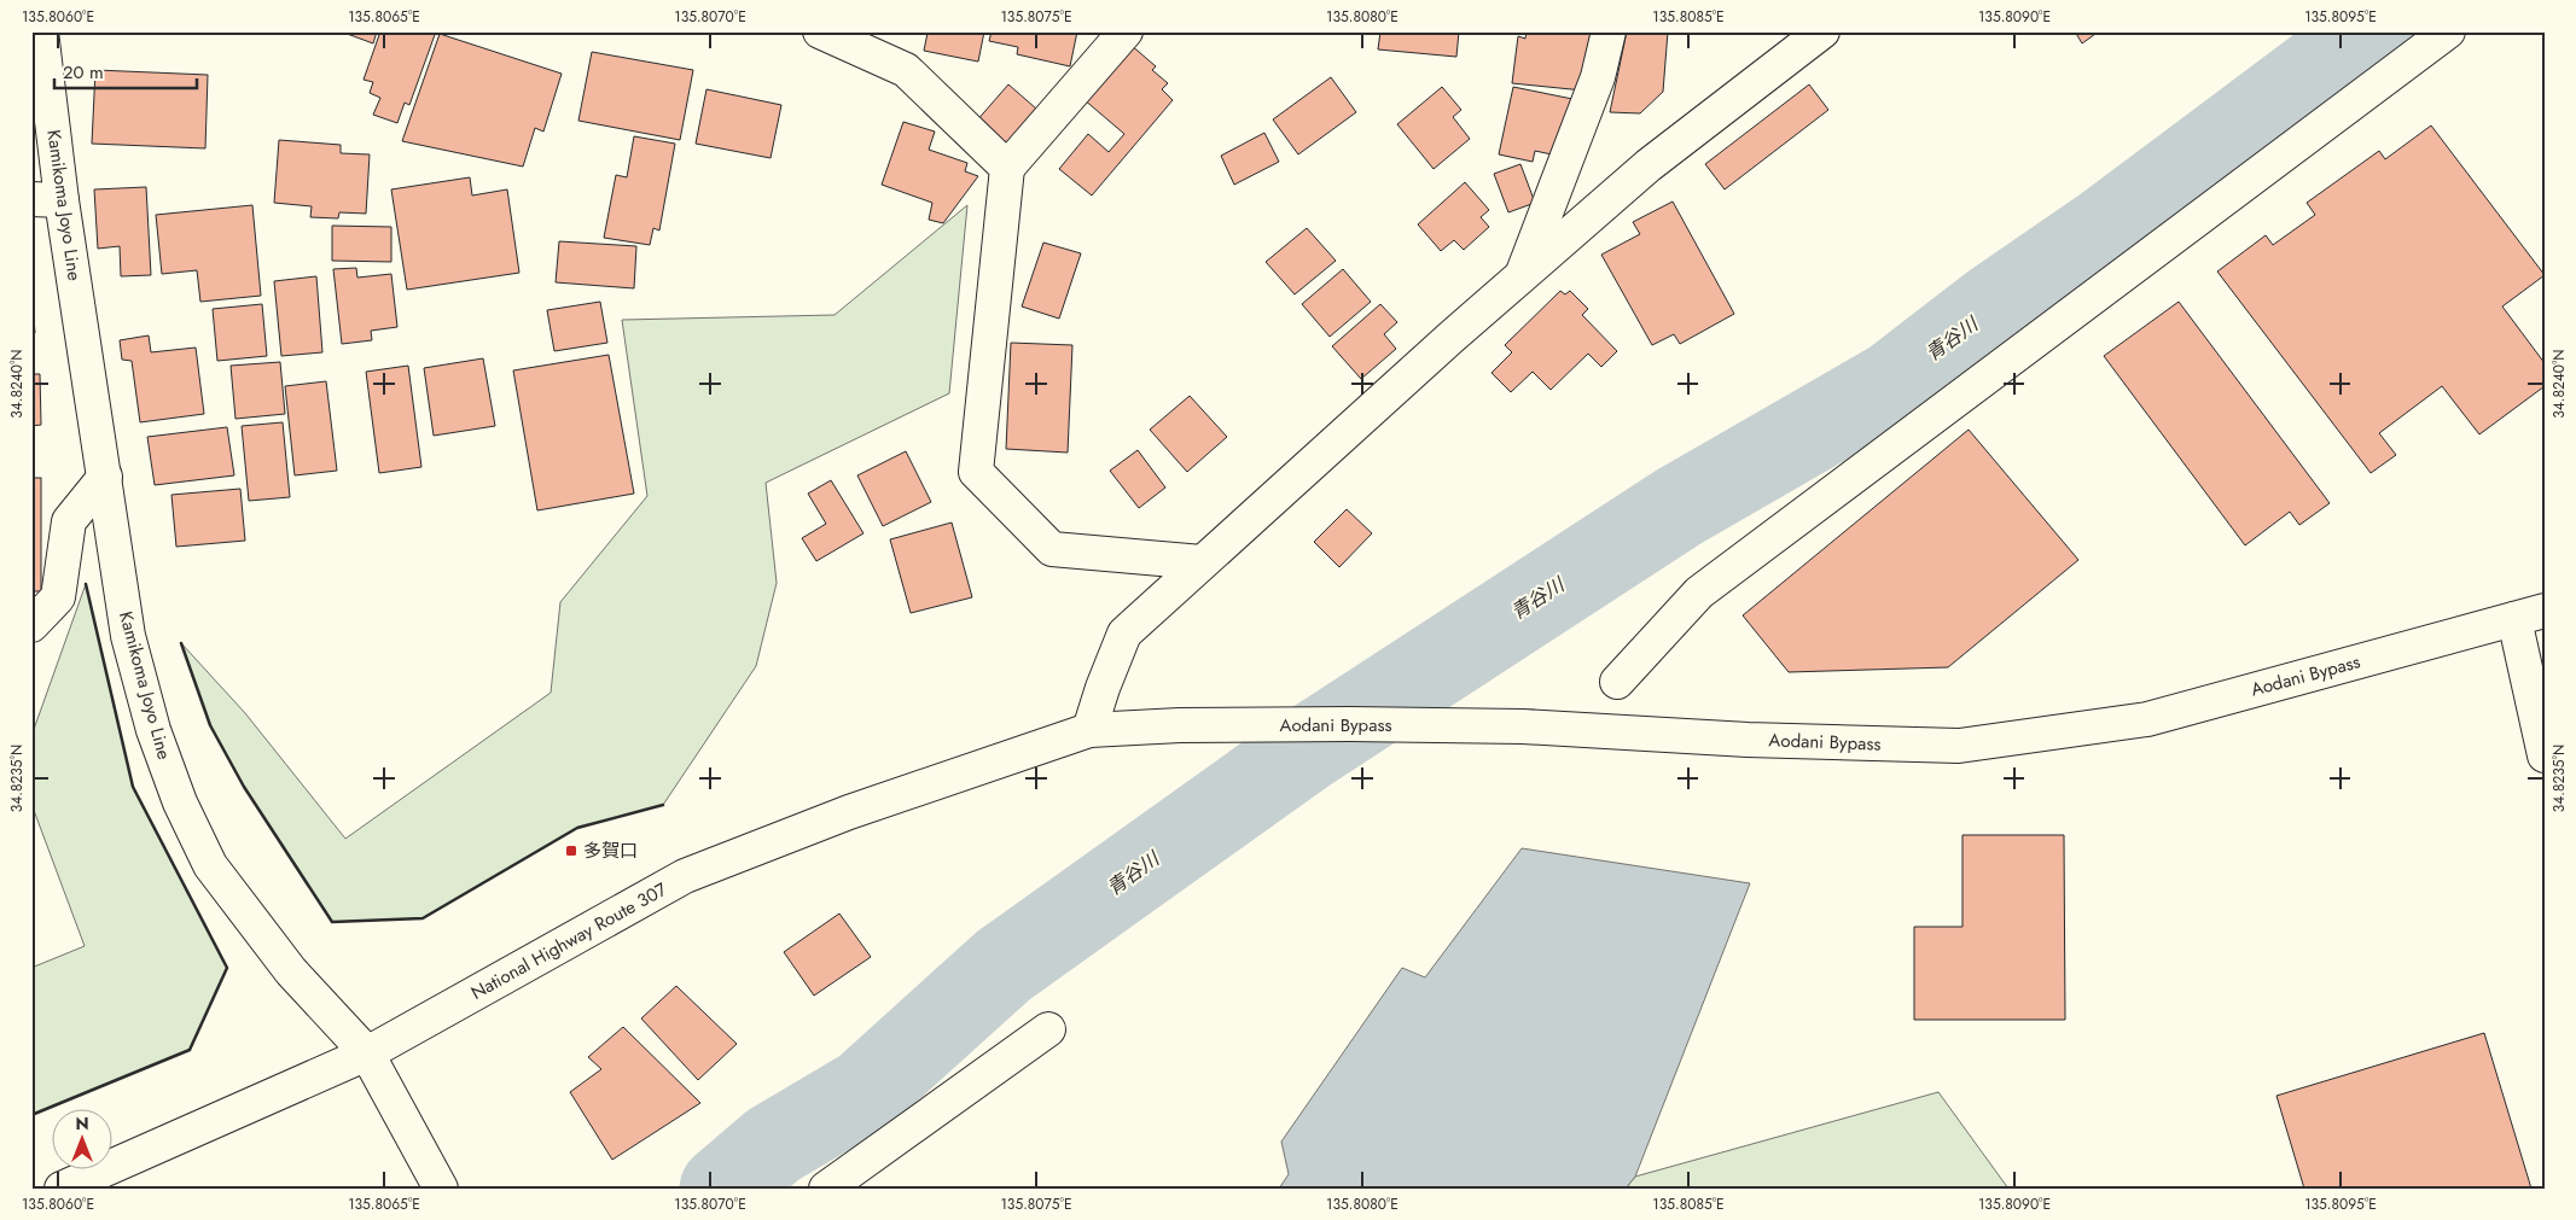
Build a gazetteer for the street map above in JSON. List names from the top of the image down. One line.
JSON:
{"streets":{"main road":["Kamikoma Joyo Line","Aodani Bypass","National Highway Route 307"]},"crossings":[["Kamikoma Joyo Line","National Highway Route 307"],["Aodani Bypass","National Highway Route 307"]],"water":["青谷川"],"places":{"transit":["多賀口"]},"scale_bar":"20 m","north":"top","coordinates":["135.8060°E","135.8065°E","135.8070°E","135.8075°E","135.8080°E","135.8085°E","135.8090°E","135.8095°E","34.8240°N","34.8235°N"]}
